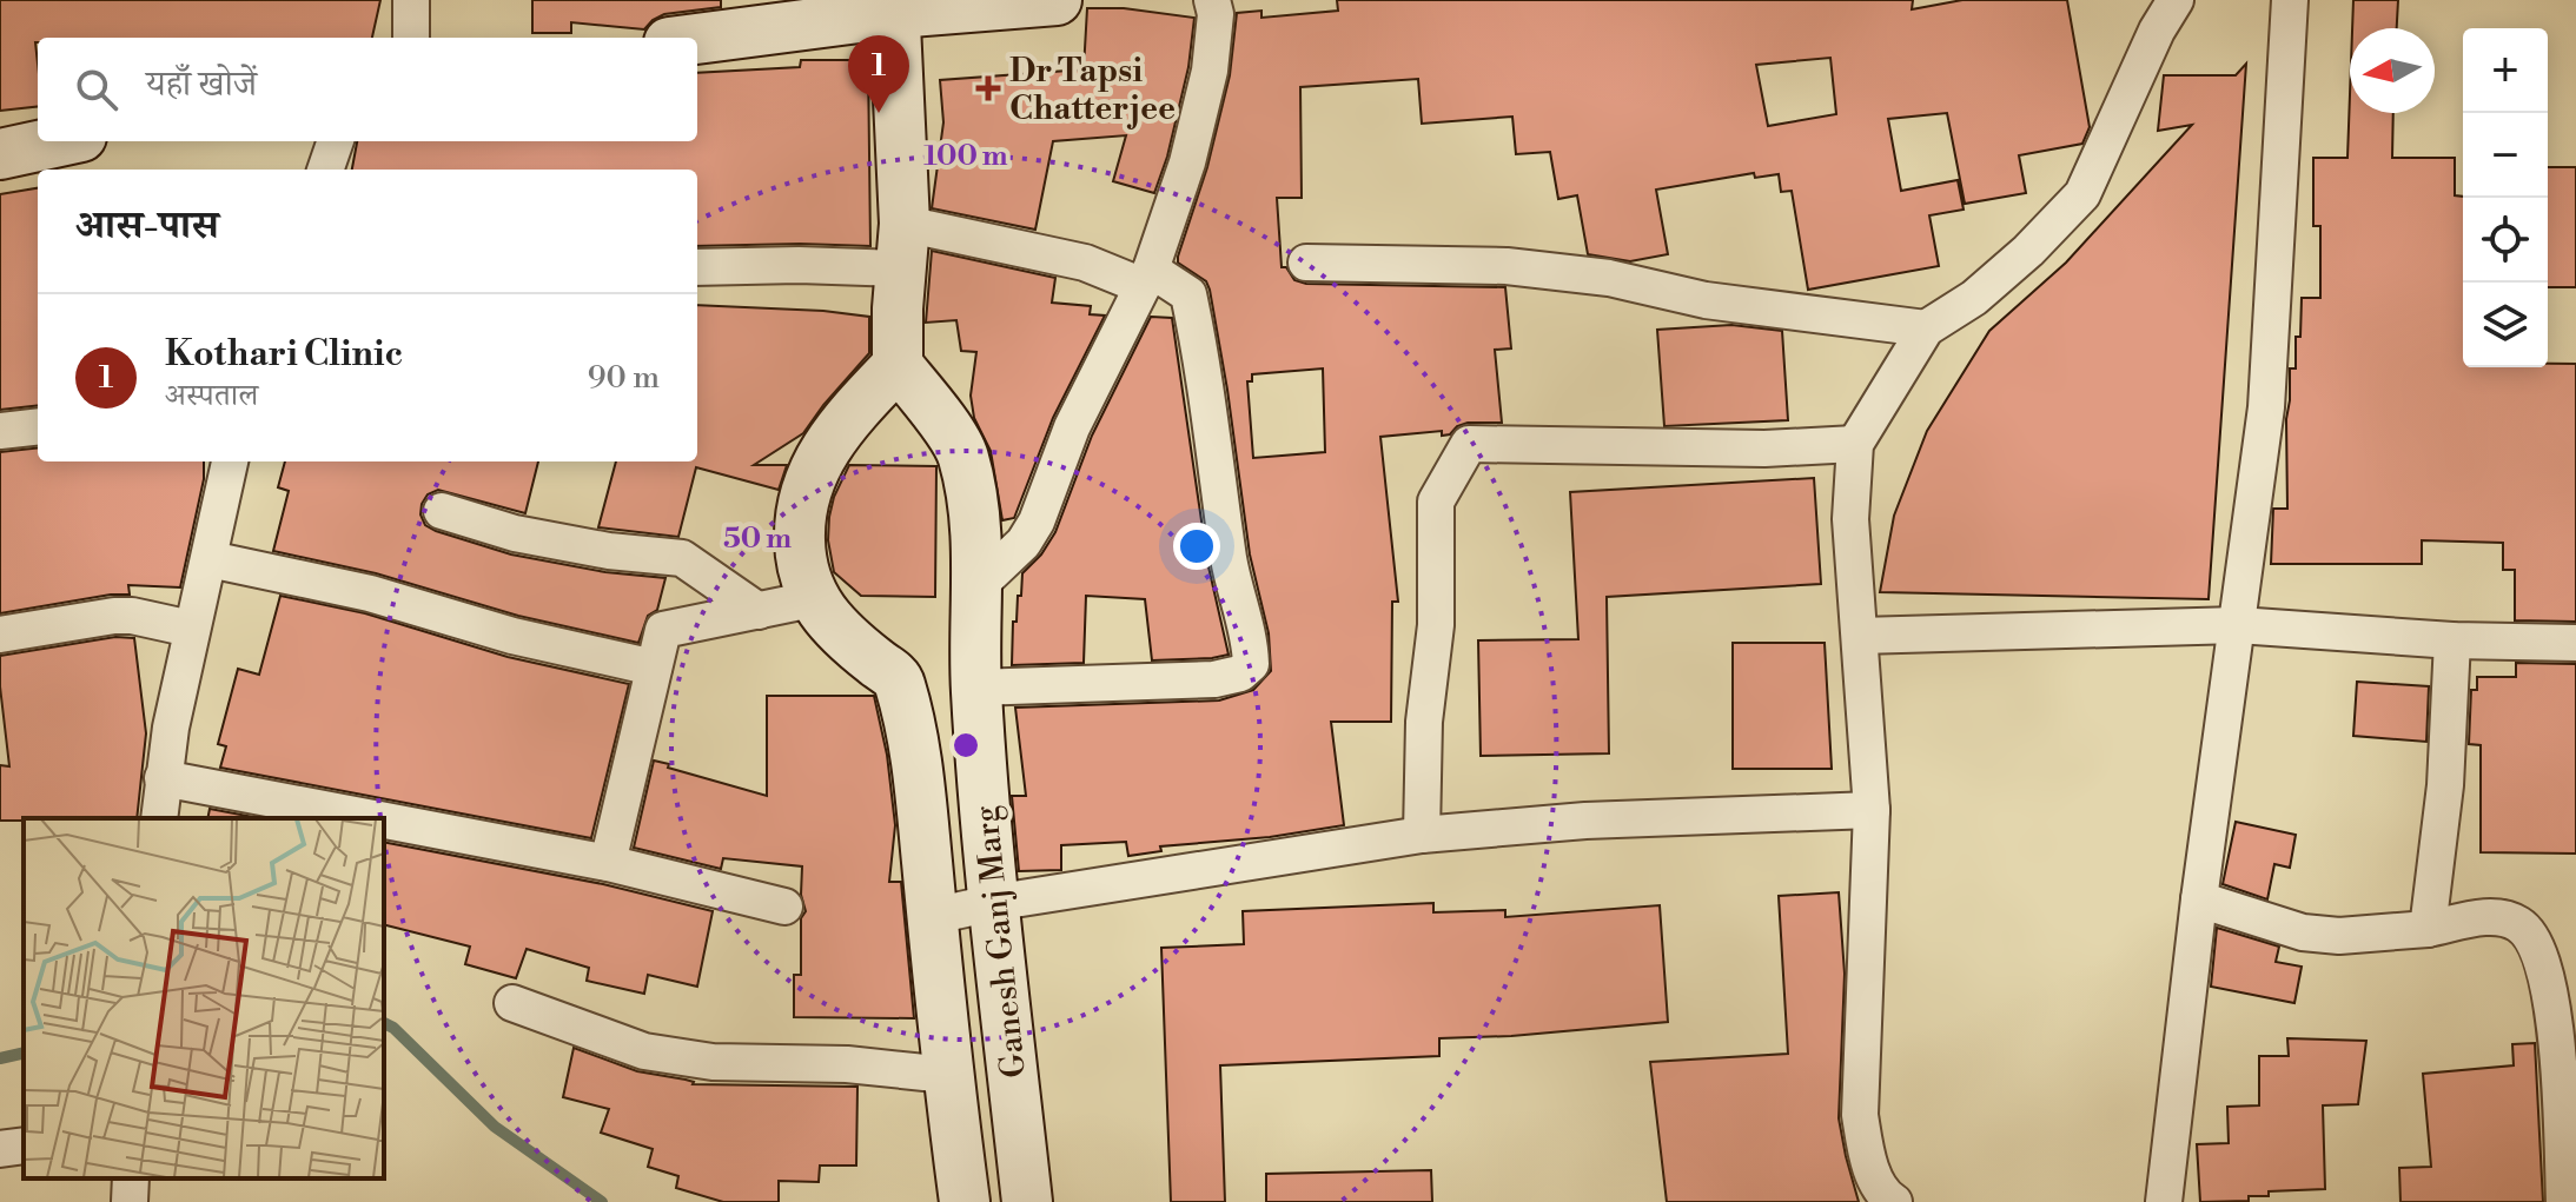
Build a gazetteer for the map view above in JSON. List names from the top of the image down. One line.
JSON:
{"streets":{"main road":["Ganesh Ganj Marg"]},"places":{"health":["Dr Tapsi Chatterjee"]},"north":"left","page":{"map_buttons":["+","−"],"pins":"1","search":"यहाँ खोजें","heading":"आस-पास","list":[{"mark":"1","name":"Kothari Clinic","note":"अस्पताल","value":"90 m"}]},"rings":["100 m","50 m"]}
